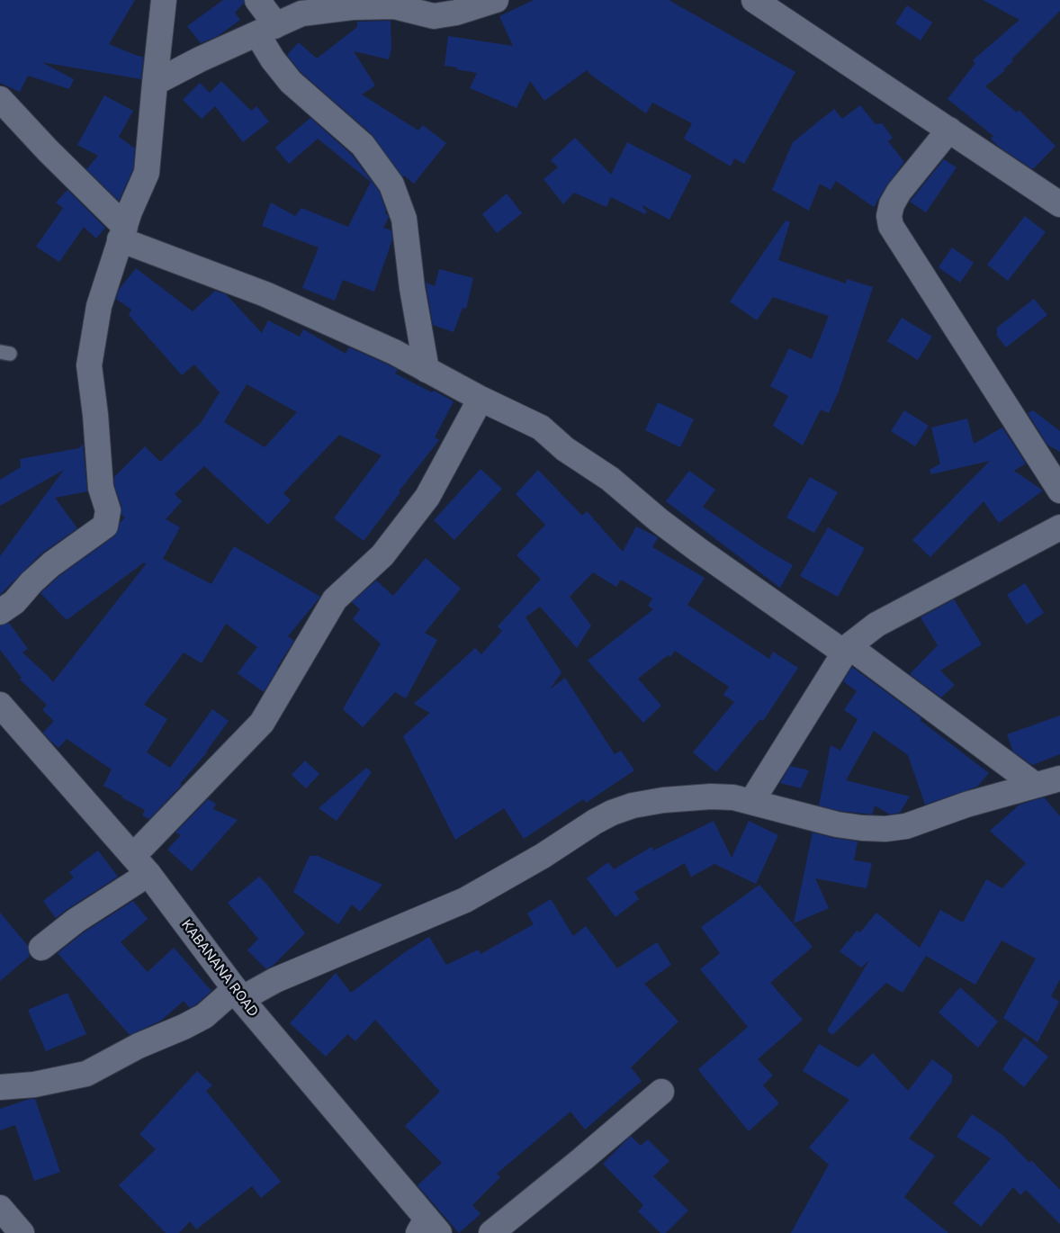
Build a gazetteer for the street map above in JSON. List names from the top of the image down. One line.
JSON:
{"streets":{"street":["KABANANA ROAD"]}}
